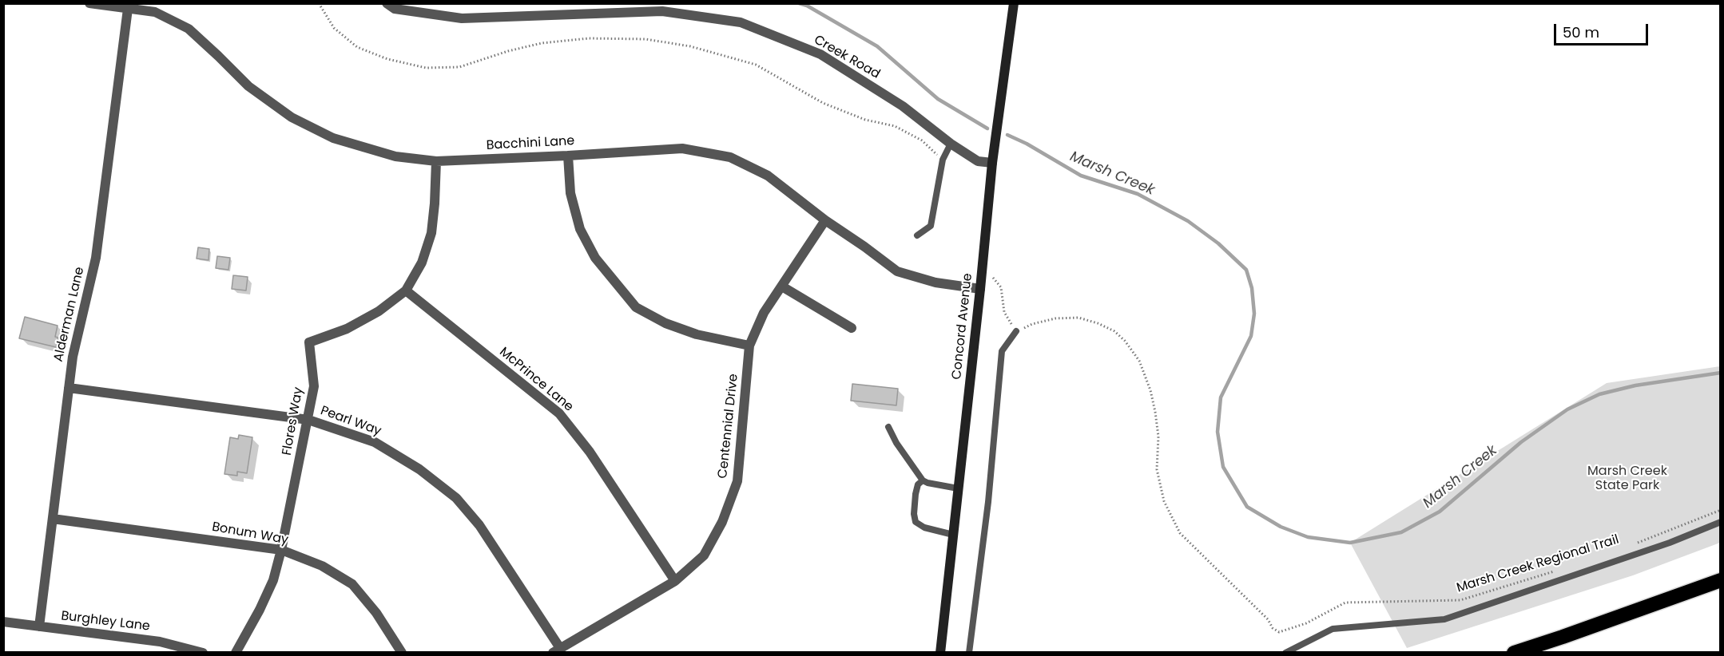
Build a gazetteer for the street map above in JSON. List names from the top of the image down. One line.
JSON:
{"streets":{"street":["Creek Road","Bacchini Lane","Alderman Lane","Concord Avenue","McPrince Lane","Flores Way","Pearl Way","Centennial Drive","Bonum Way","Burghley Lane"],"path":["Marsh Creek Regional Trail"]},"crossings":[["Creek Road","Concord Avenue"],["Bacchini Lane","Alderman Lane"],["Bacchini Lane","Concord Avenue"],["Bacchini Lane","Flores Way"],["Bacchini Lane","Centennial Drive"],["Alderman Lane","Pearl Way"],["Alderman Lane","Bonum Way"],["Alderman Lane","Burghley Lane"],["McPrince Lane","Flores Way"],["McPrince Lane","Centennial Drive"],["Flores Way","Pearl Way"],["Flores Way","Bonum Way"],["Pearl Way","Centennial Drive"]],"water":["Marsh Creek"],"parks":["Marsh Creek State Park"],"scale_bar":"50 m"}
